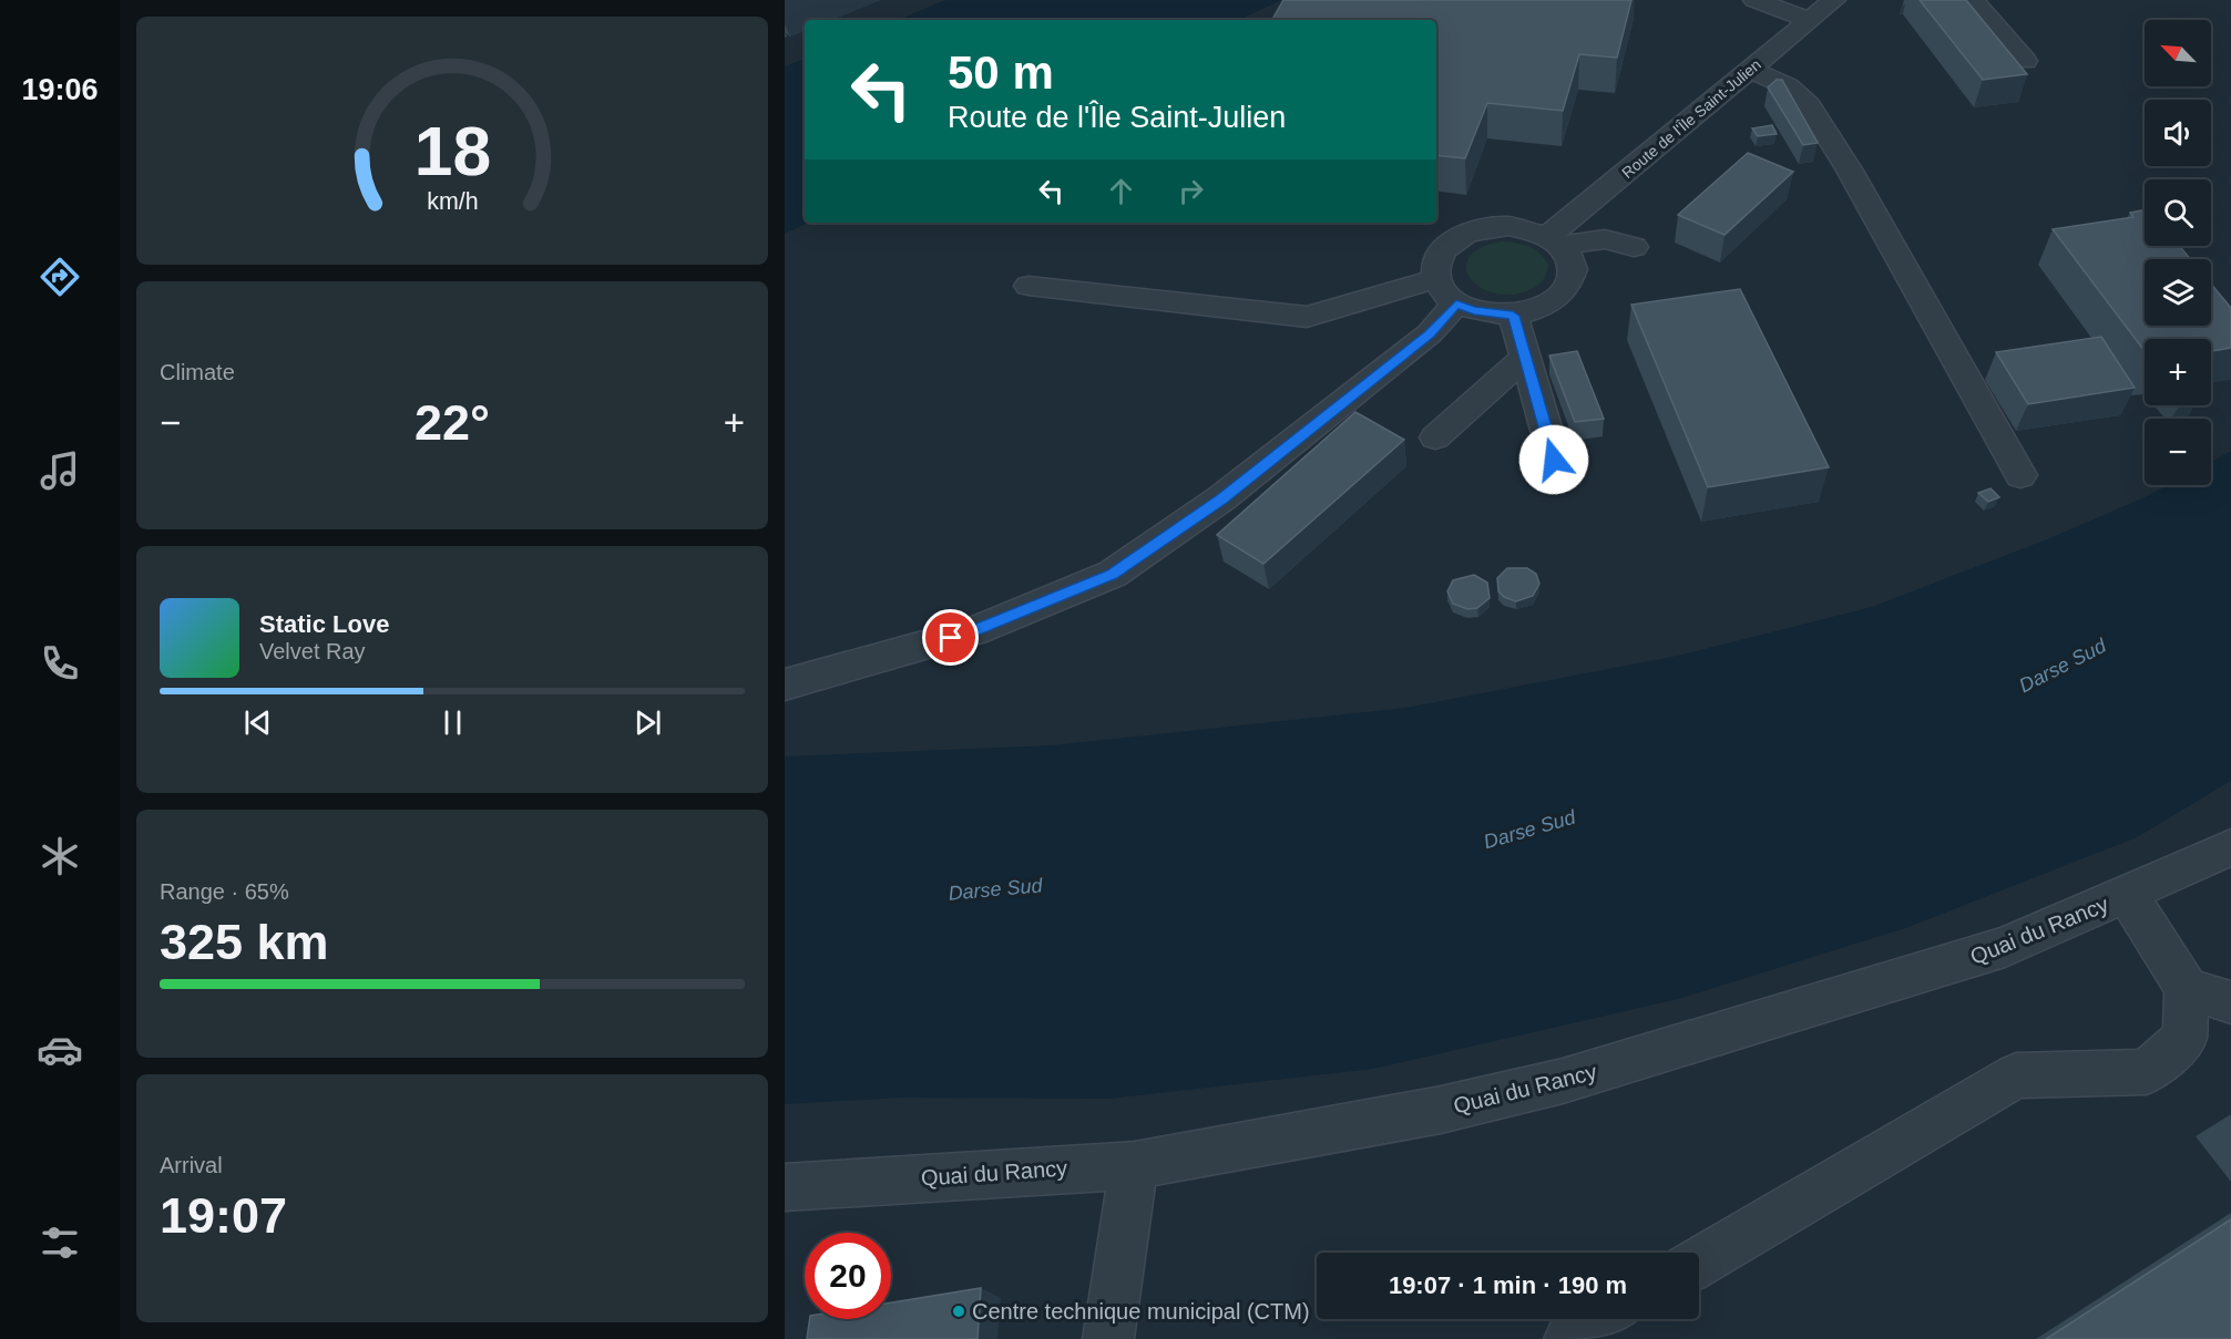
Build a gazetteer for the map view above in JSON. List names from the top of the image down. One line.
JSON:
{"streets":{"street":["Route de l'Île Saint-Julien","Quai du Rancy"]},"water":["Darse Sud"],"places":["Centre technique municipal (CTM)"],"north":"top left","page":{"tabs":"19:06","map_buttons":["+","−"],"turn":["50 m","Route de l'Île Saint-Julien"],"tile":["Climate",["Range · 65%","325 km"],["Arrival","19:07"]],"heat":["−","22°","+"],"song":["Static Love","Velvet Ray"],"limit":"20","trip":"19:07 · 1 min · 190 m","gauge":["18","km/h"]}}
